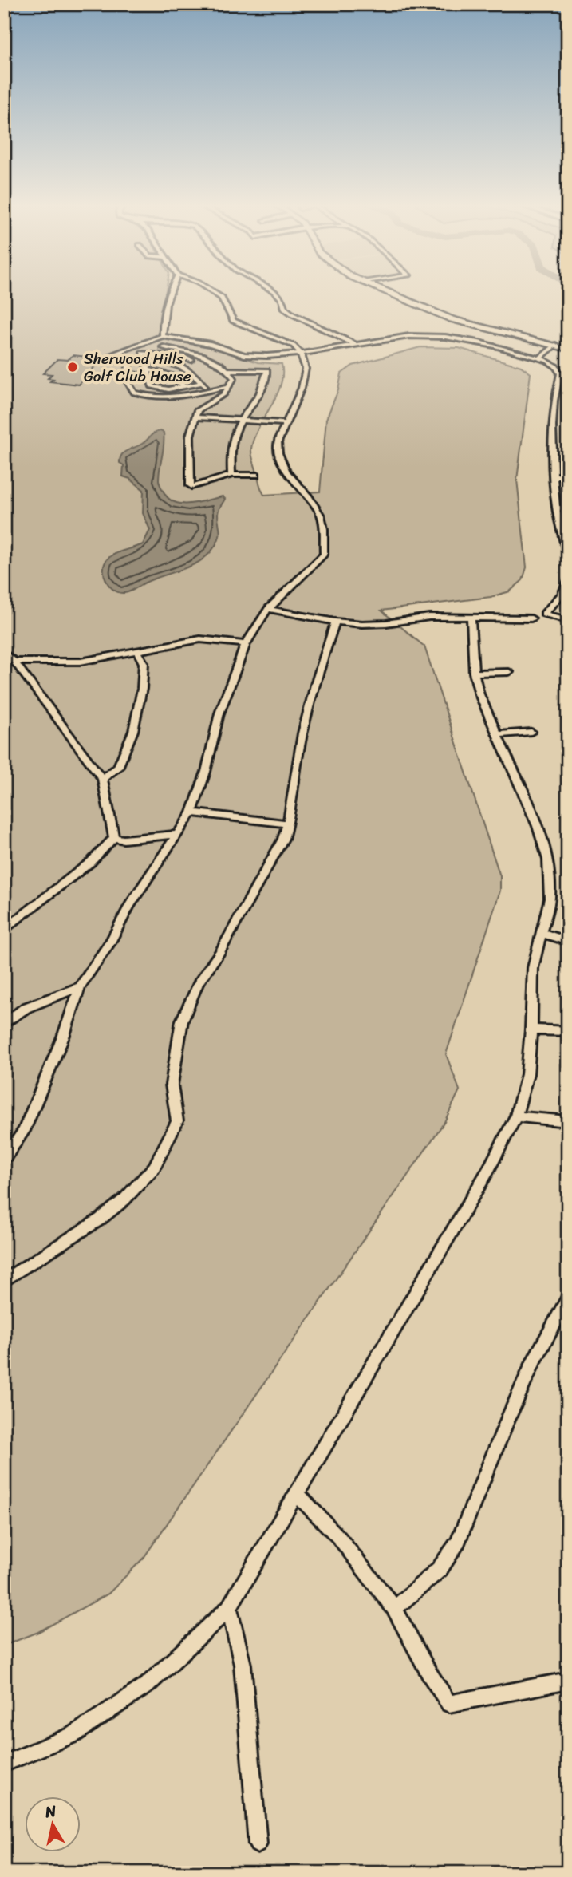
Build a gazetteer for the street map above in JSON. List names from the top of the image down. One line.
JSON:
{"places":["Sherwood Hills Golf Club House"],"north":"top"}
